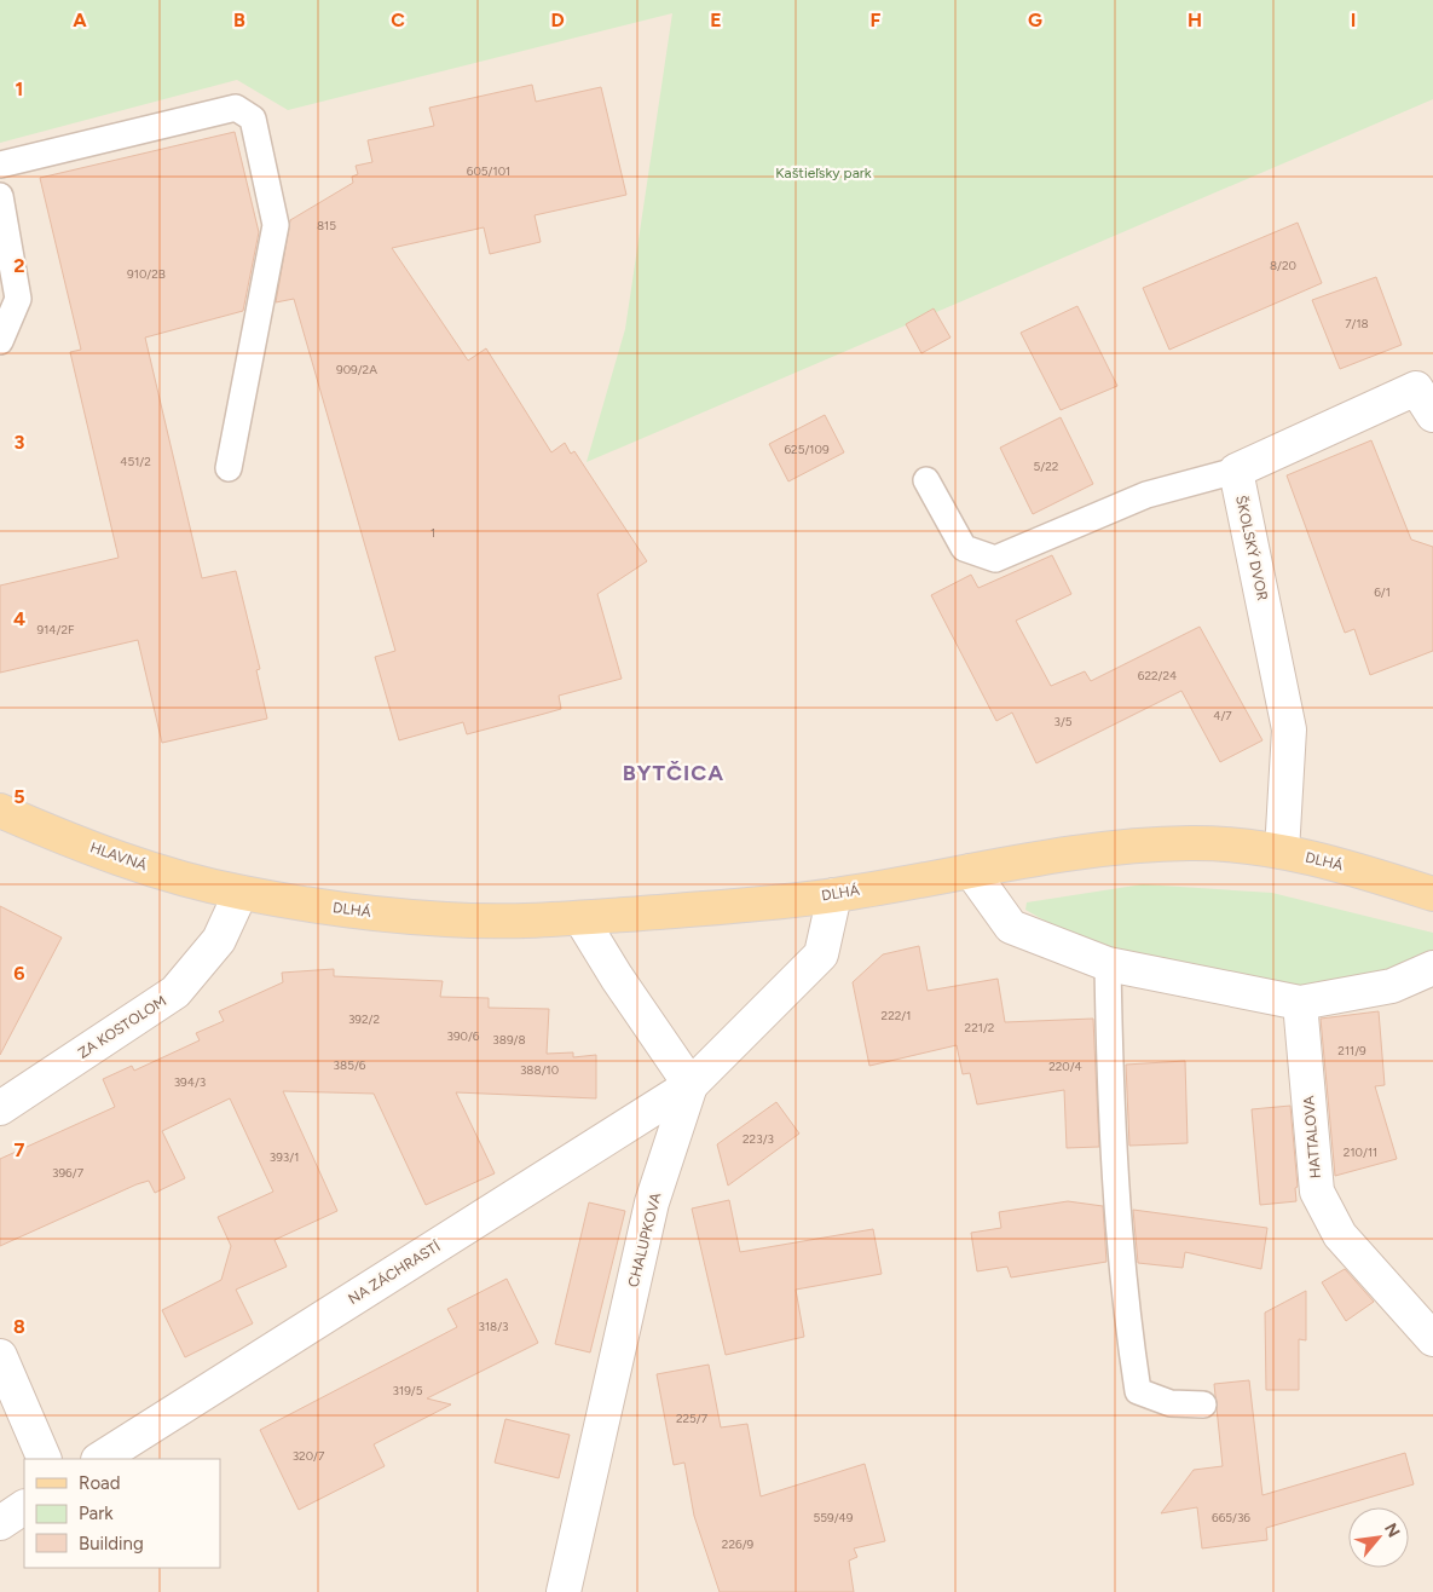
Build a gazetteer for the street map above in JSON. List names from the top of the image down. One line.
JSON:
{"streets":{"main road":["HLAVNÁ","DLHÁ"],"street":["ŠKOLSKÝ DVOR","ZA KOSTOLOM","HATTALOVA","CHALUPKOVA","NA ZÁCHRASTÍ"]},"crossings":[["ŠKOLSKÝ DVOR","DLHÁ"],["HLAVNÁ","DLHÁ"],["HLAVNÁ","ZA KOSTOLOM"],["DLHÁ","ZA KOSTOLOM"],["CHALUPKOVA","NA ZÁCHRASTÍ"]],"districts":["BYTČICA"],"parks":["Kaštieľsky park"],"house_numbers":["605/101","815","8/20","910/2B","7/18","909/2A","625/109","451/2","5/22","1","6/1","914/2F","622/24","4/7","3/5","222/1","392/2","221/2","390/6","389/8","211/9","385/6","220/4","388/10","394/3","223/3","210/11","393/1","396/7","318/3","319/5","225/7","320/7","559/49","665/36","226/9"],"legend":["Road","Park","Building"],"north":"top right","grid":{"columns":["A","B","C","D","E","F","G","H","I"],"rows":["1","2","3","4","5","6","7","8"]}}
